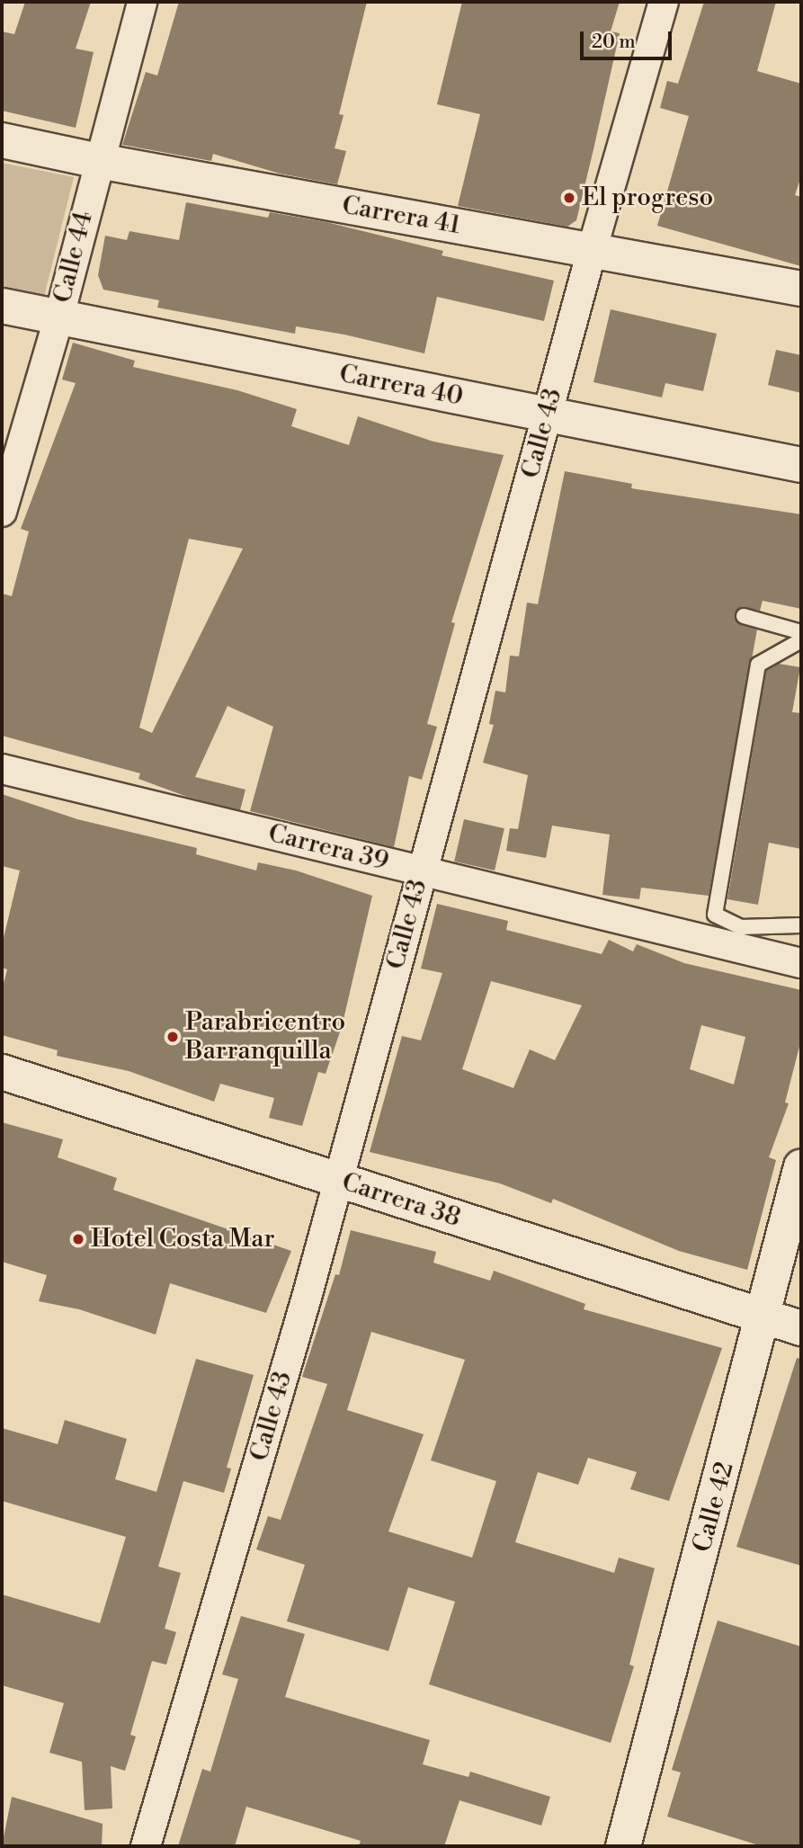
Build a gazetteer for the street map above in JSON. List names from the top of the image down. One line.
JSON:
{"streets":{"street":["Carrera 41","Calle 44","Carrera 40","Calle 43","Carrera 39","Carrera 38","Calle 42"]},"crossings":[["Carrera 41","Calle 44"],["Carrera 41","Calle 43"],["Calle 44","Carrera 40"],["Carrera 40","Calle 43"],["Calle 43","Carrera 39"],["Calle 43","Carrera 38"],["Carrera 38","Calle 42"]],"places":["El progreso","Parabricentro Barranquilla","Hotel Costa Mar"],"scale_bar":"20 m"}
